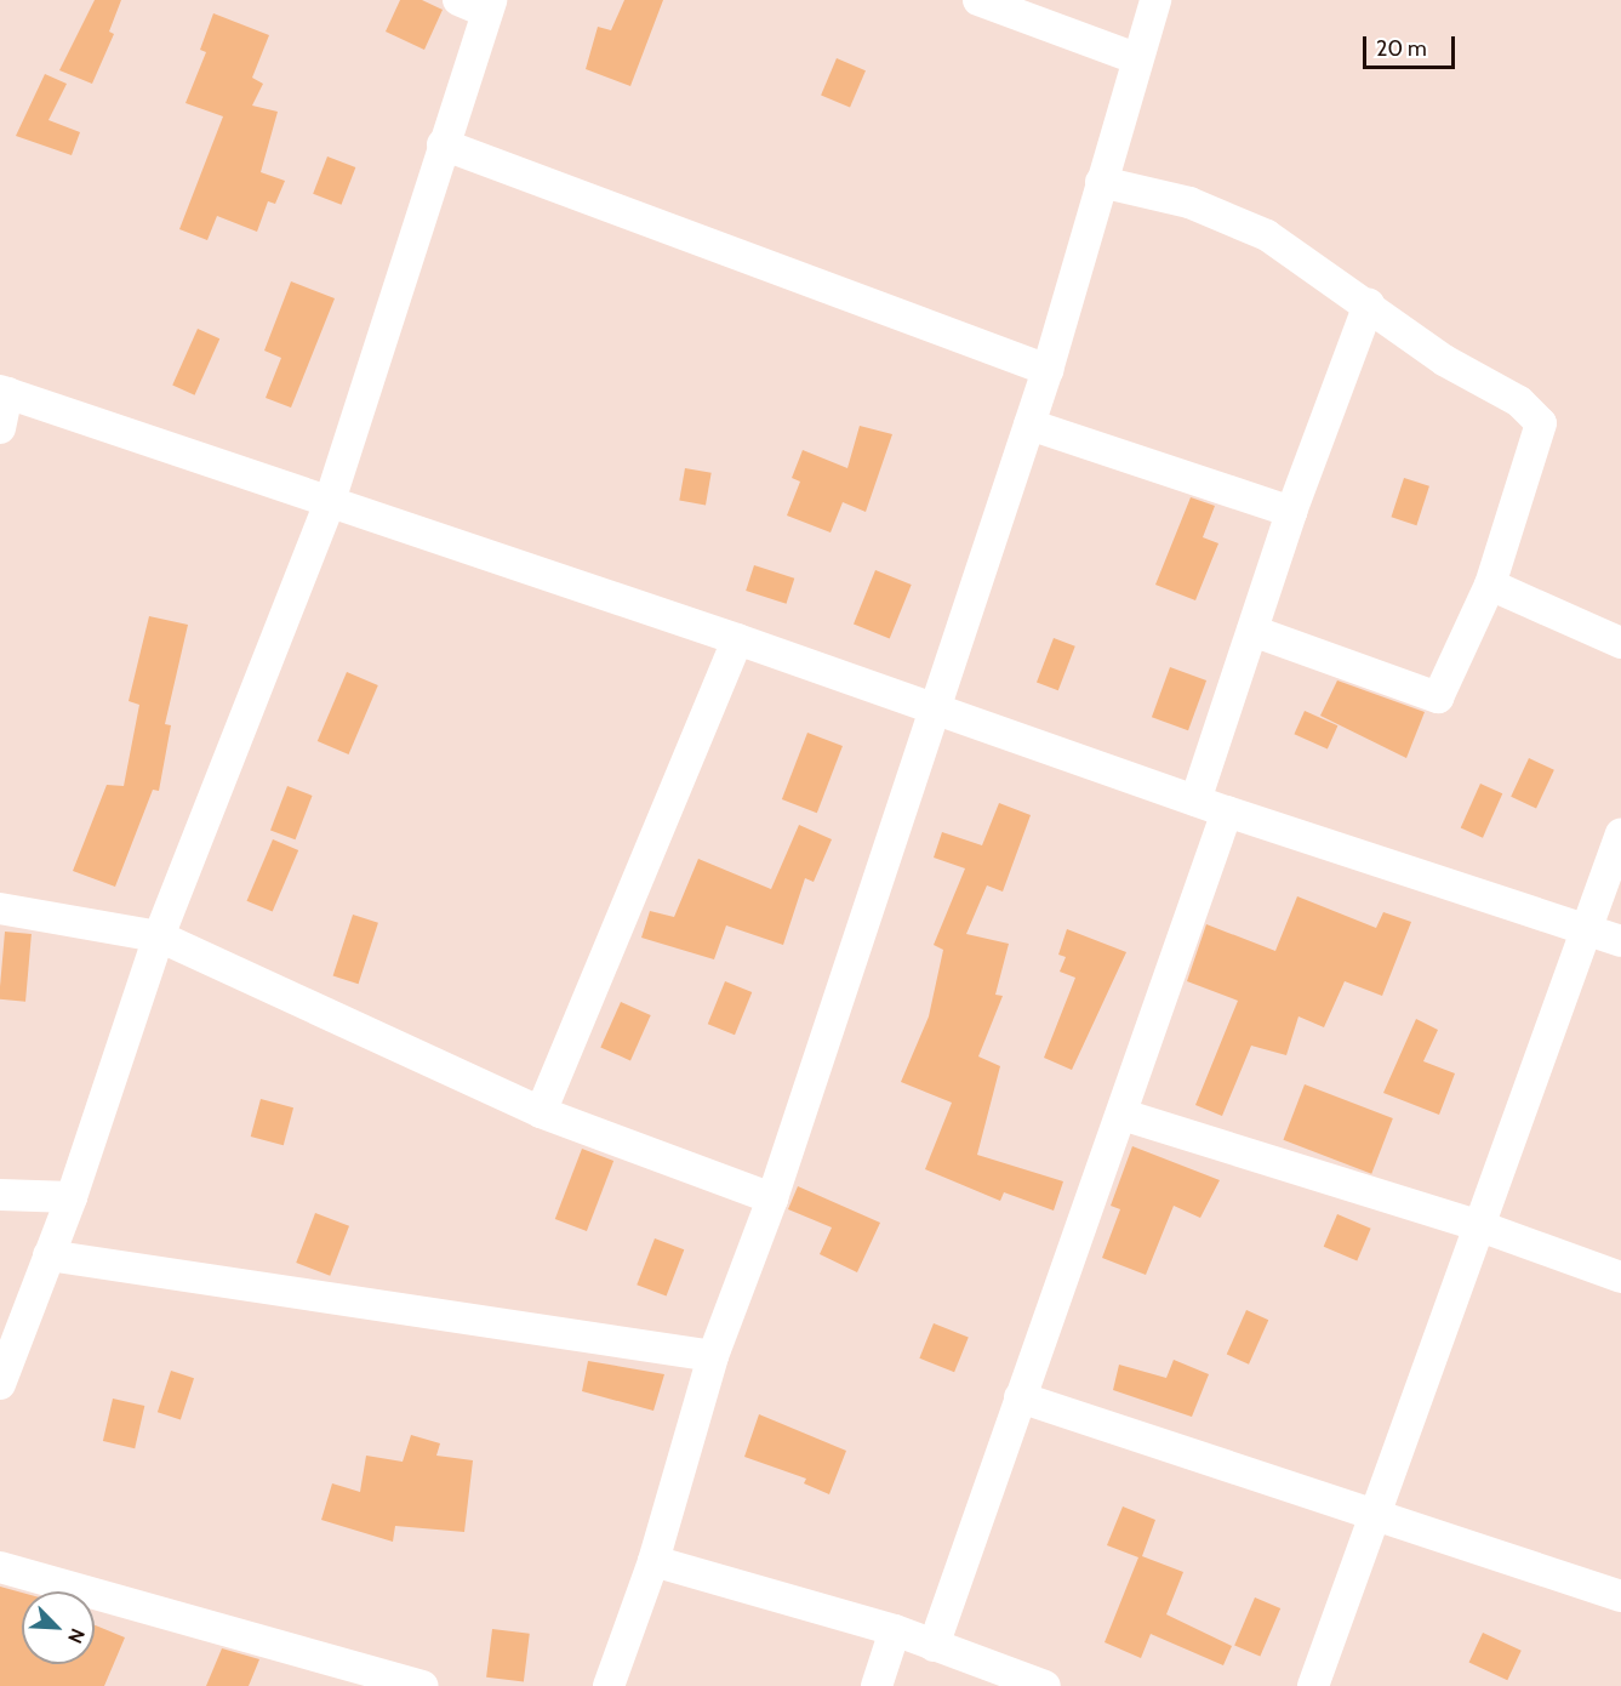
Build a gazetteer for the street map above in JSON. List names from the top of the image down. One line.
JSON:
{"scale_bar":"20 m","north":"bottom right"}
